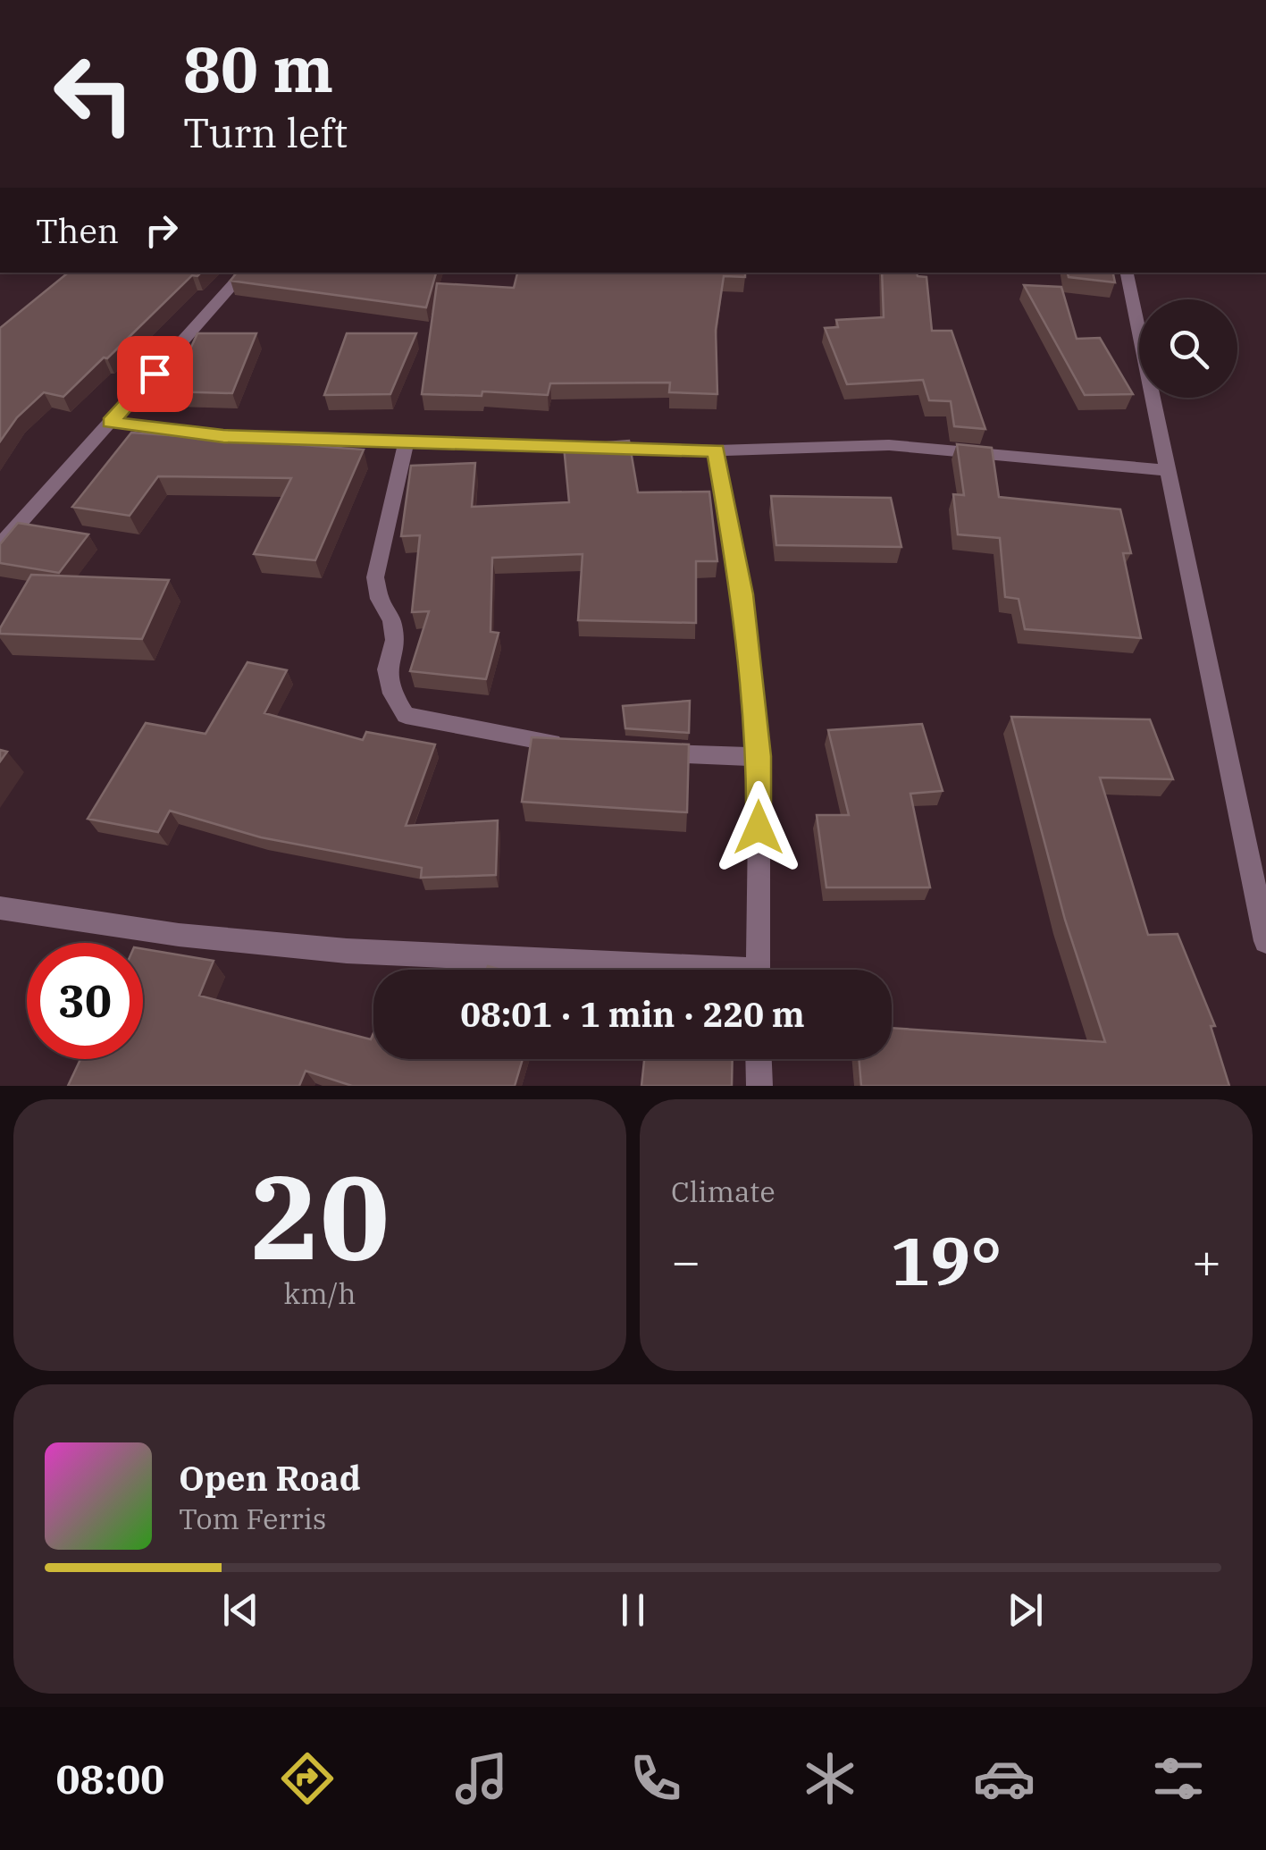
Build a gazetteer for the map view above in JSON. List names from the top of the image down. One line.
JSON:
{"page":{"turn":["80 m","Turn left"],"then":"Then","limit":"30","trip":"08:01 · 1 min · 220 m","tile":[["20","km/h"],"Climate"],"heat":["−","19°","+"],"song":["Open Road","Tom Ferris"],"tabs":"08:00"}}
